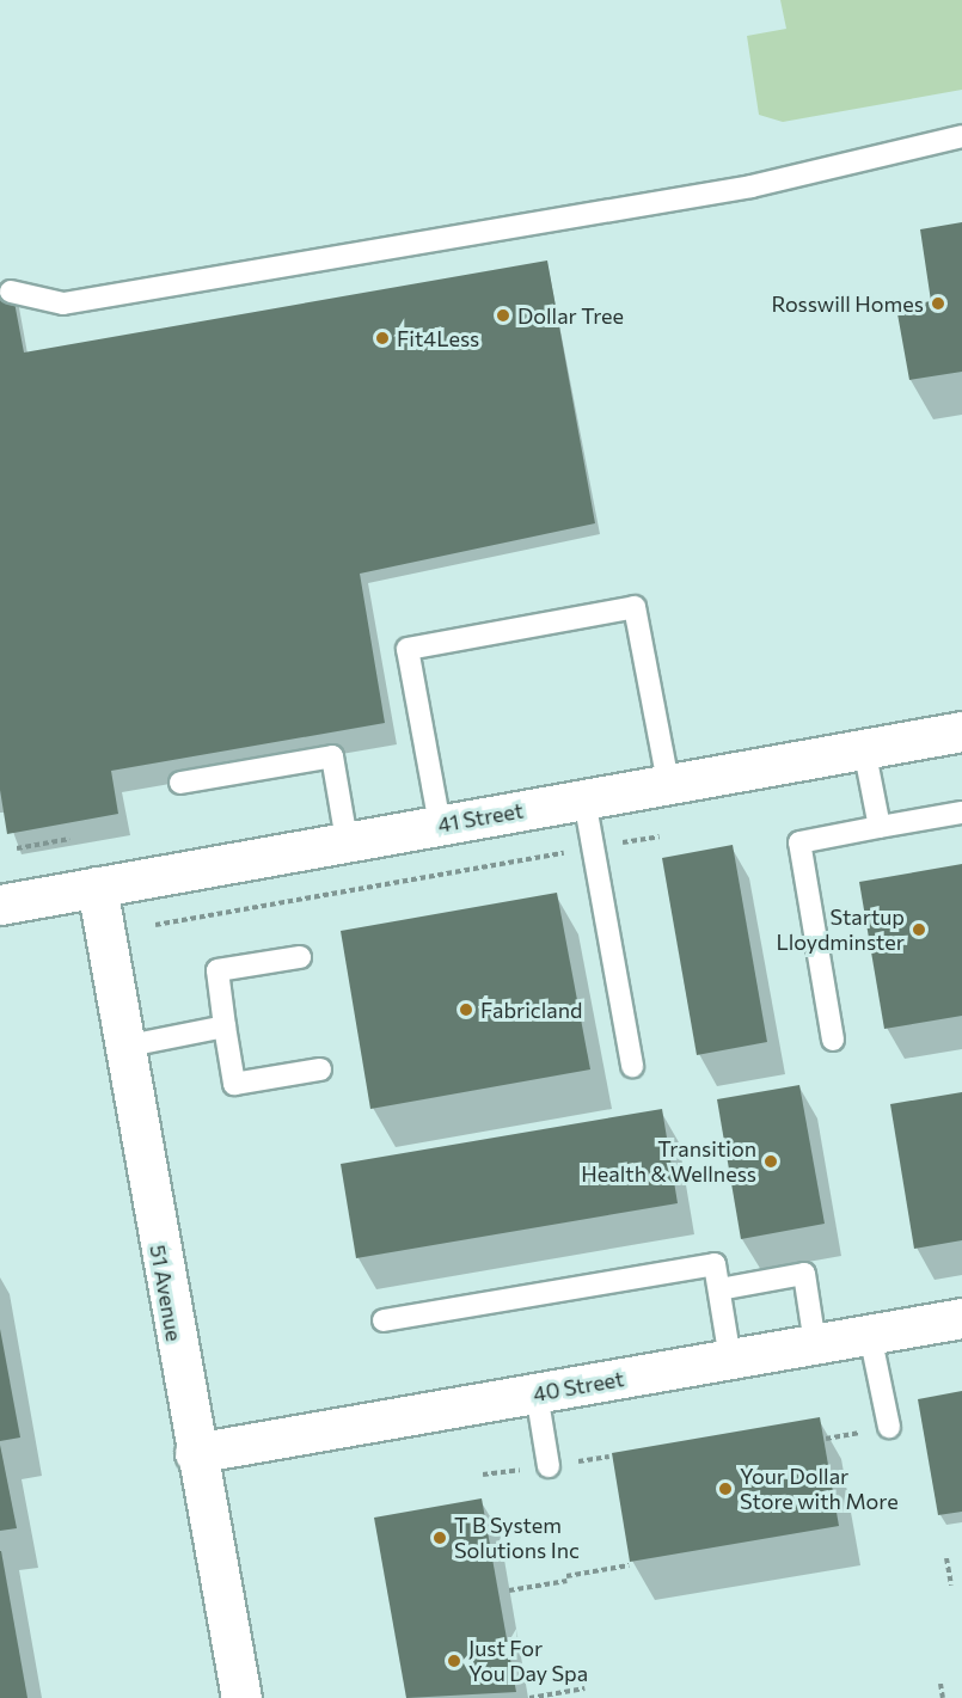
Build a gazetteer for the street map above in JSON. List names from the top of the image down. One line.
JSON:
{"streets":{"street":["41 Street","51 Avenue","40 Street"]},"crossings":[["41 Street","51 Avenue"],["51 Avenue","40 Street"]],"places":["Rosswill Homes","Dollar Tree","Fit4Less","Startup Lloydminster","Fabricland","Transition Health & Wellness","Your Dollar Store with More","T B System Solutions Inc","Just For You Day Spa"]}
